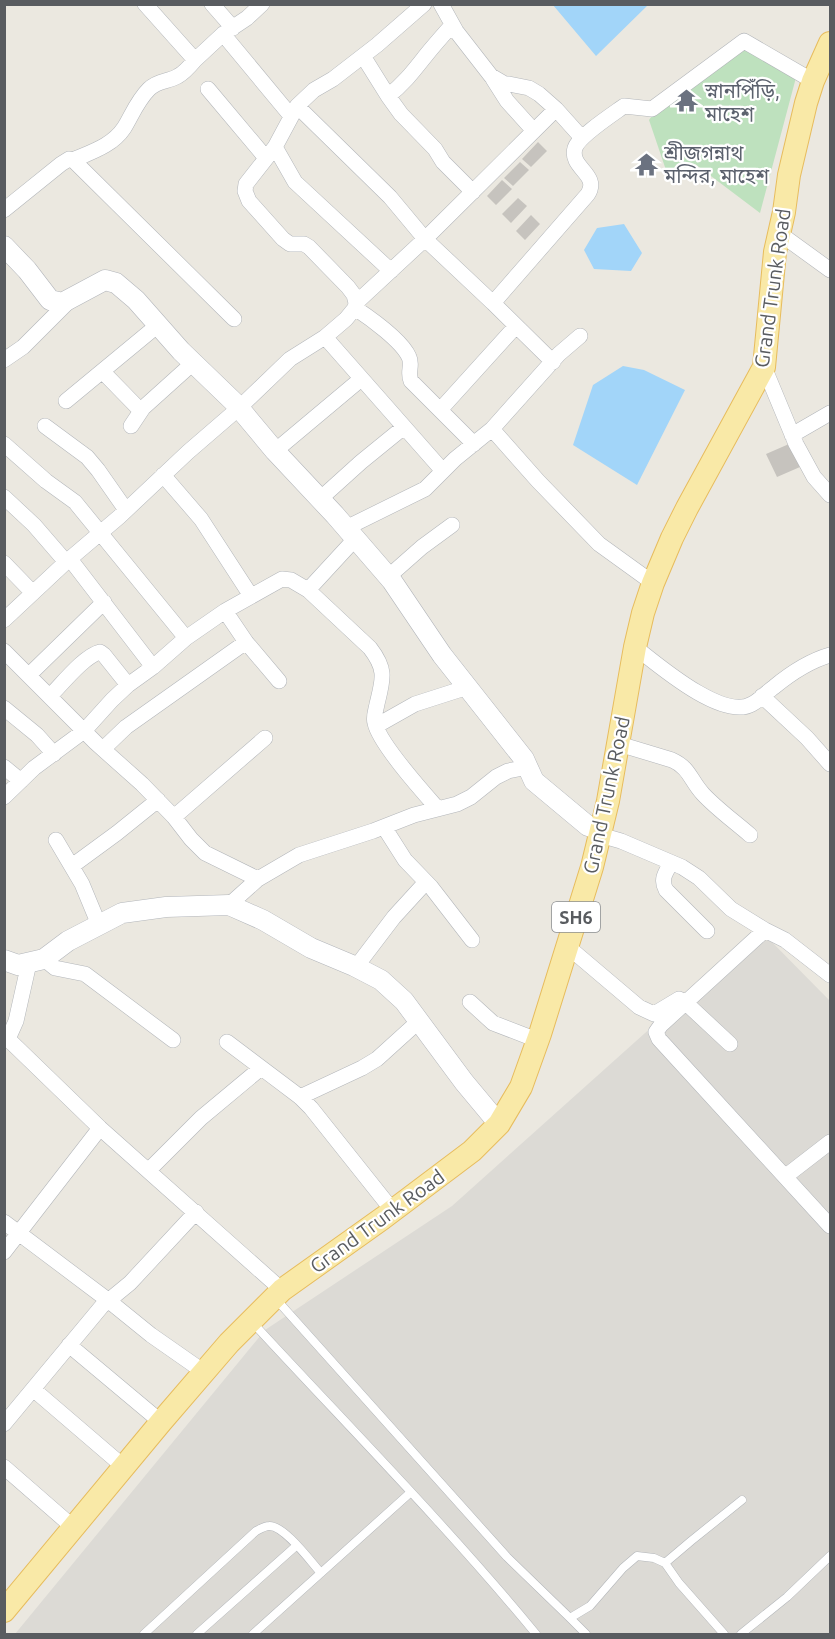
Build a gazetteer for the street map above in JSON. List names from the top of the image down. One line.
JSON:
{"streets":{"main road":["Grand Trunk Road","SH6"]},"places":{"temple":["স্নানপিঁড়ি, মাহেশ","শ্রীজগন্নাথ মন্দির, মাহেশ"]}}
